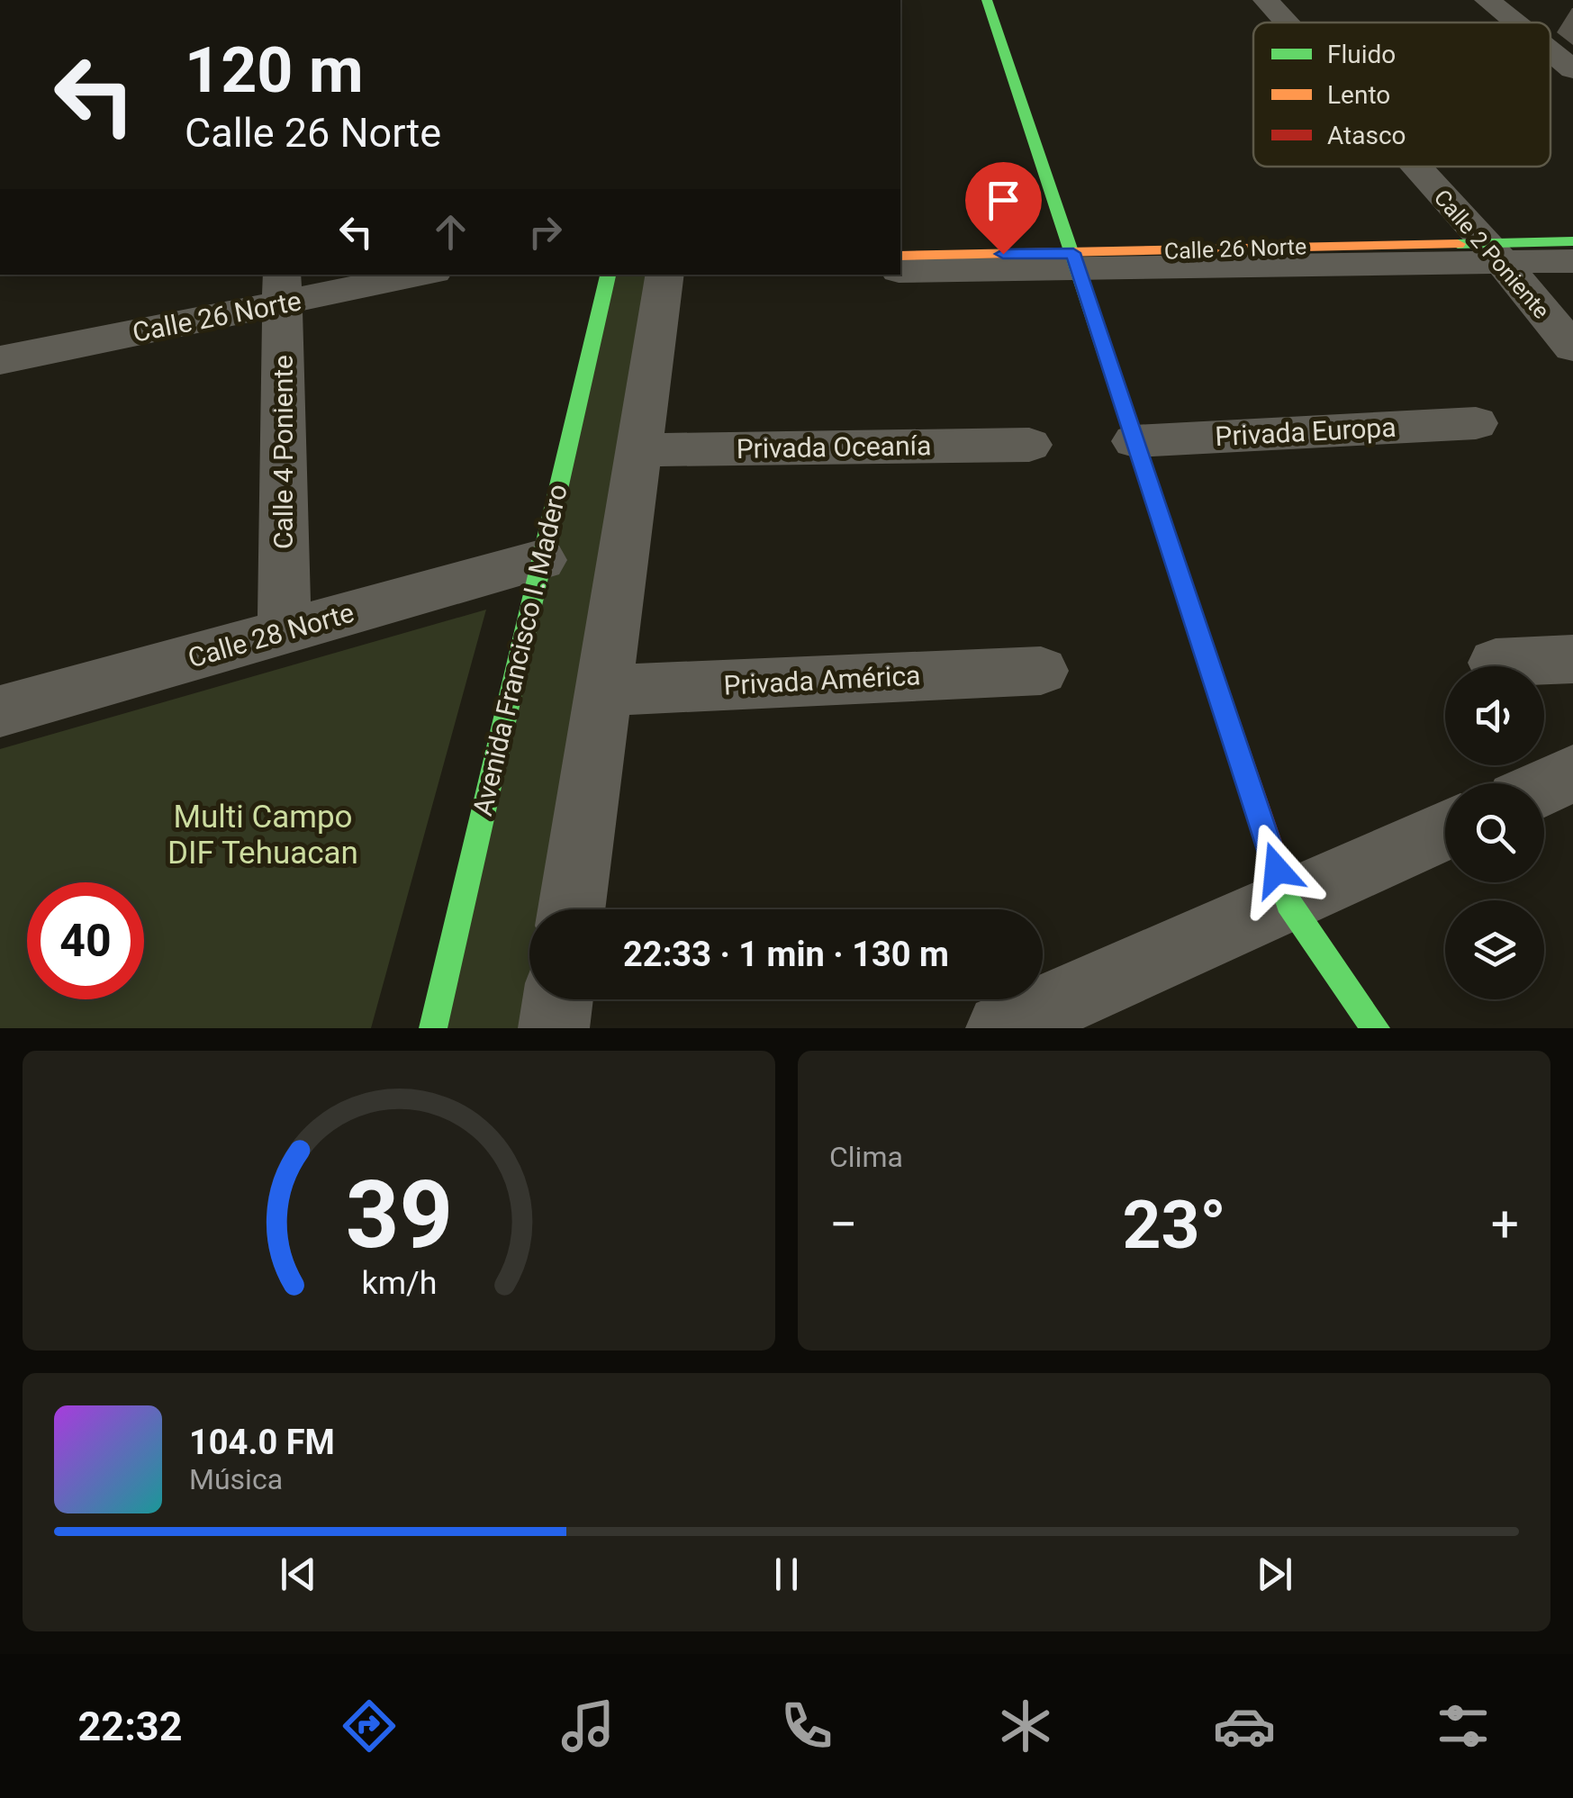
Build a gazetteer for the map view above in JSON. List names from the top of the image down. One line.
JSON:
{"streets":{"street":["Calle 26 Norte","Calle 2 Poniente","Privada Europa","Privada Oceanía","Calle 4 Poniente","Calle 28 Norte","Avenida Francisco I. Madero","Privada América"]},"crossings":[["Calle 26 Norte","Calle 2 Poniente"],["Calle 26 Norte","Calle 4 Poniente"],["Calle 4 Poniente","Calle 28 Norte"],["Calle 28 Norte","Avenida Francisco I. Madero"]],"parks":["Multi Campo DIF Tehuacan"],"legend":["Fluido","Lento","Atasco"],"page":{"turn":["120 m","Calle 26 Norte"],"limit":"40","trip":"22:33 · 1 min · 130 m","tile":"Clima","heat":["−","23°","+"],"song":["104.0 FM","Música"],"tabs":"22:32","gauge":["39","km/h"]}}
